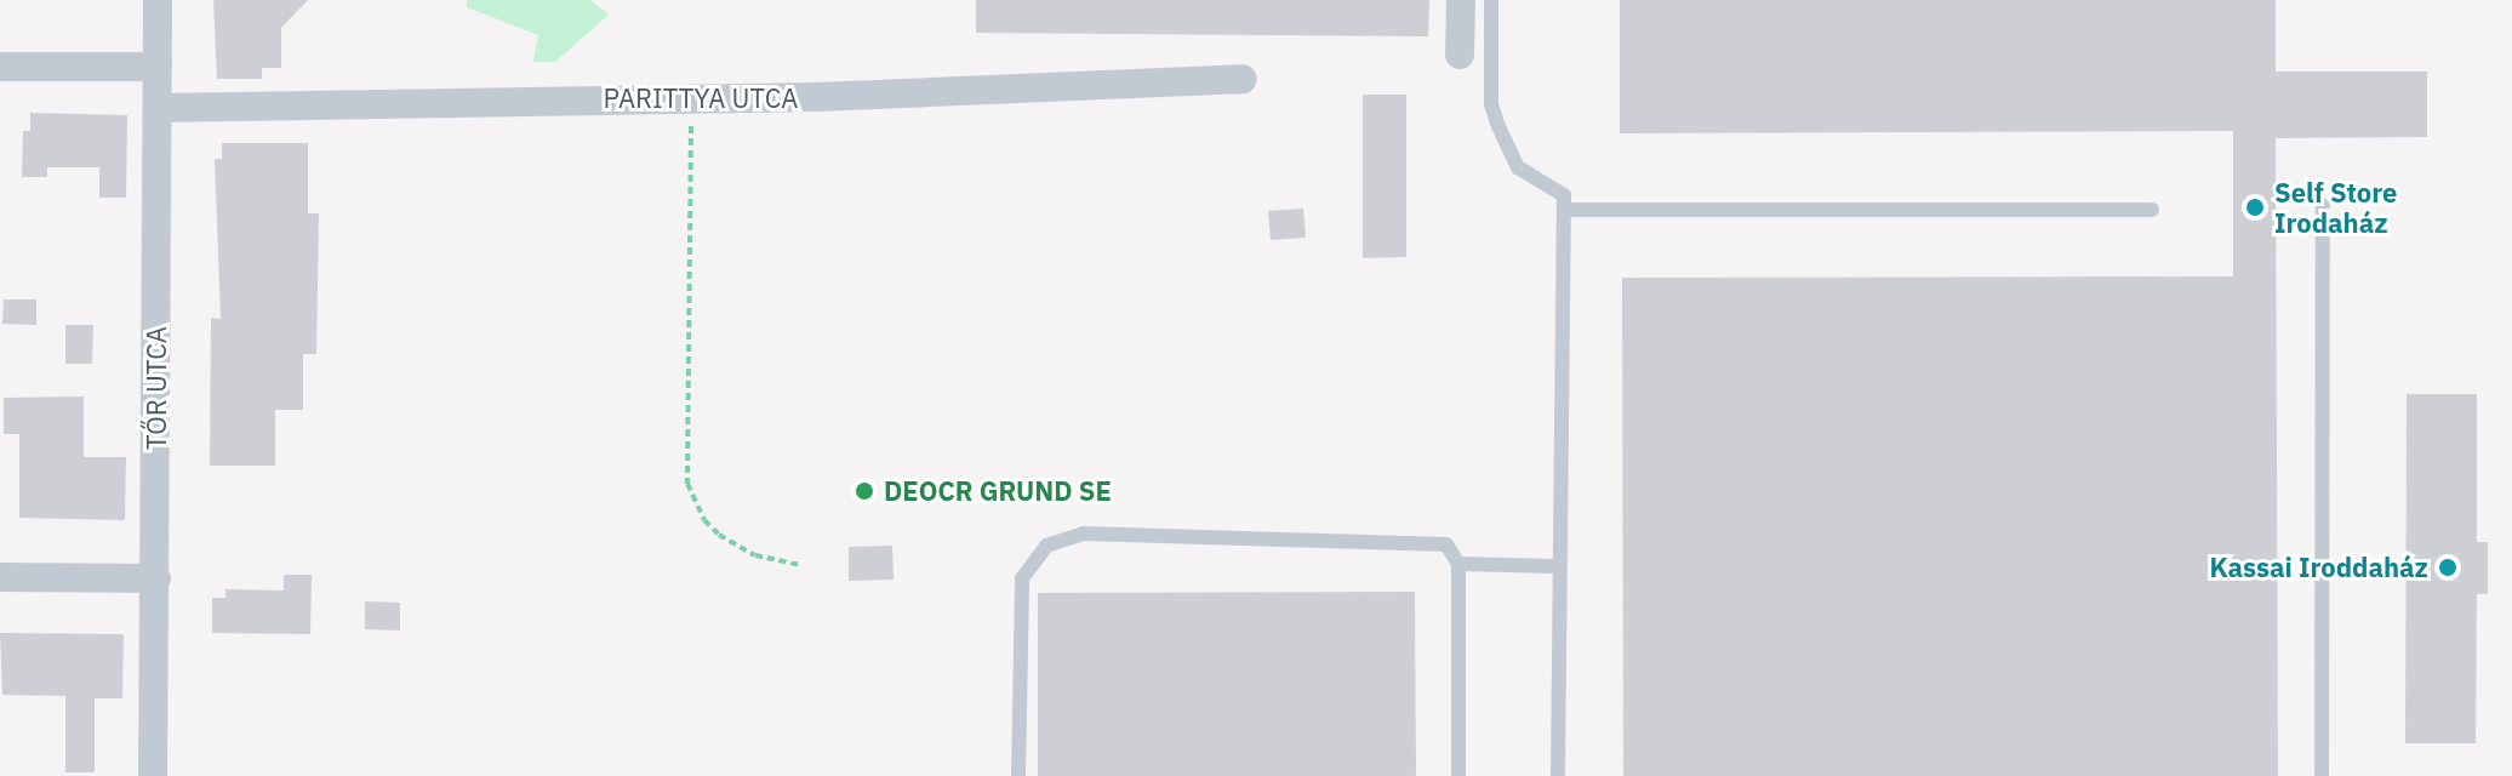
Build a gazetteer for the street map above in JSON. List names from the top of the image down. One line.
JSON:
{"streets":{"street":["PARITTYA UTCA","TŐR UTCA"]},"crossings":[["PARITTYA UTCA","TŐR UTCA"]],"places":["Self Store Irodaház","DEOCR GRUND SE","Kassai Iroddaház"]}
